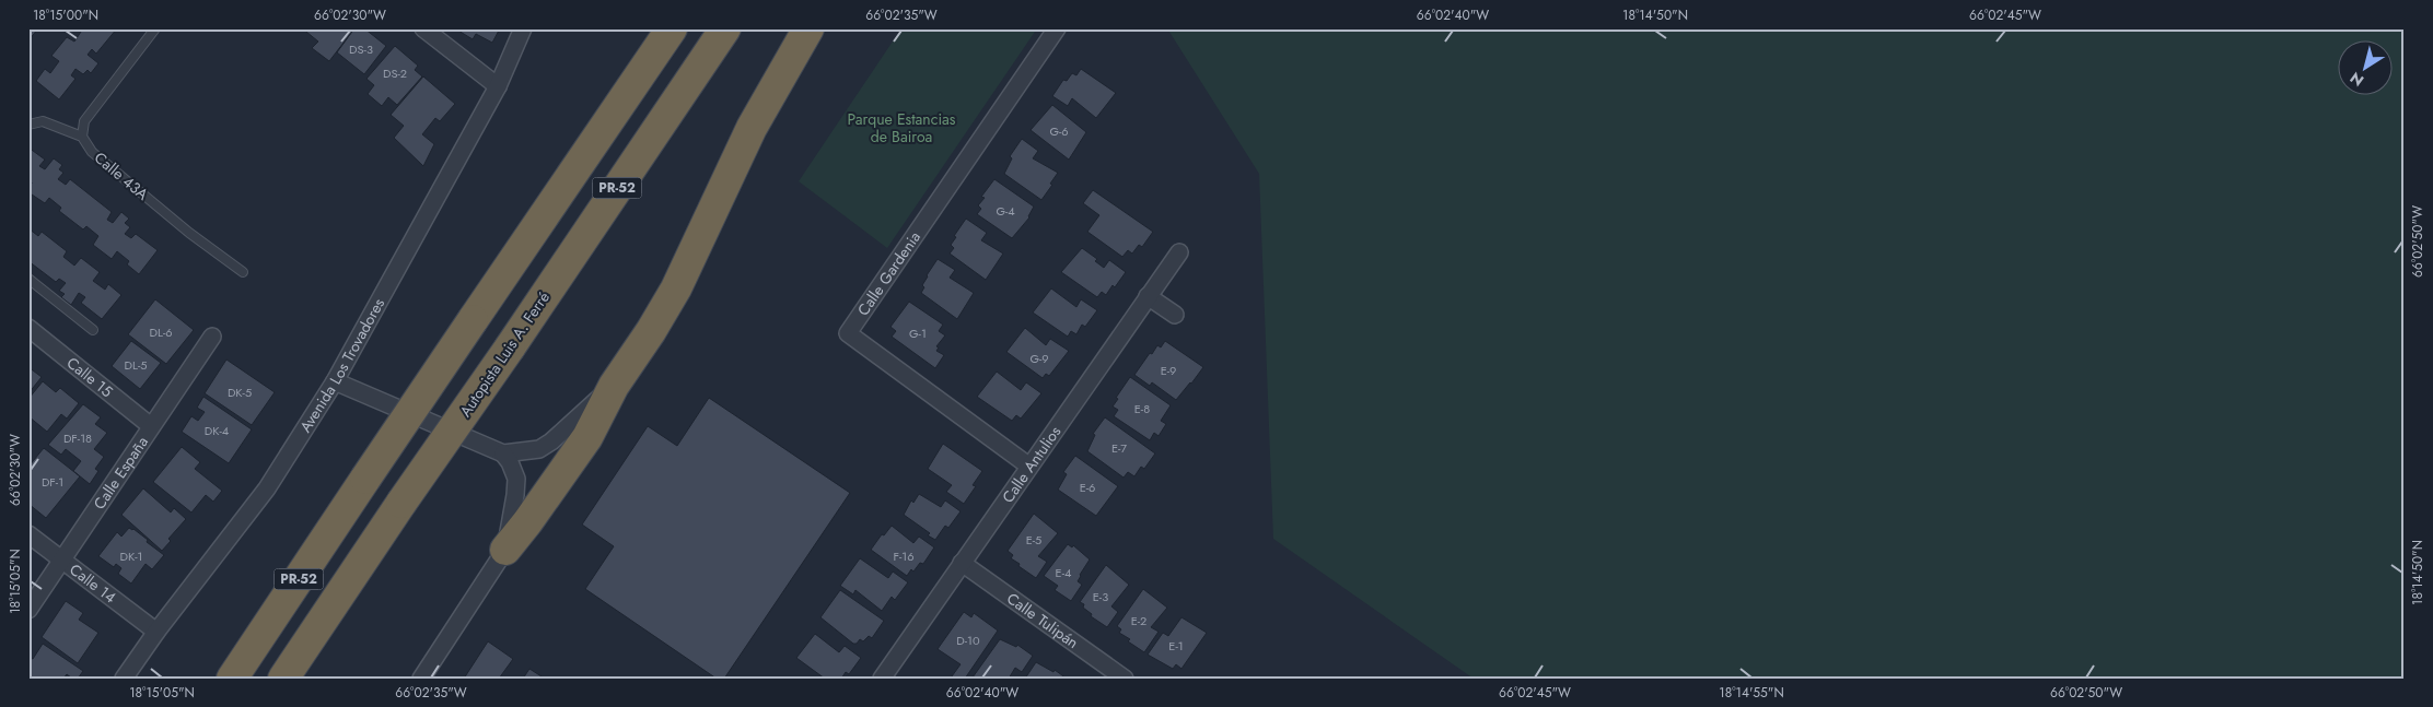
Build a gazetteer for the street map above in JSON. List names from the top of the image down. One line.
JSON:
{"streets":{"highway":["PR-52","Autopista Luis A. Ferré"],"street":["Calle Gardenia","Avenida Los Trovadores","Calle 15","Calle Antulios","Calle España","Calle 14","Calle Tulipán"],"lane":["Calle 43A"]},"crossings":[["Calle Gardenia","Calle Antulios"],["Avenida Los Trovadores","Calle 14"],["Calle 15","Calle España"],["Calle Antulios","Calle Tulipán"],["Calle España","Calle 14"]],"parks":["Parque Estancias de Bairoa"],"house_numbers":["DS-3","DS-2","G-6","G-4","DL-6","G-1","G-9","DL-5","E-9","DK-5","E-8","DK-4","DF-18","E-7","DF-1","E-6","E-5","DK-1","F-16","E-4","E-3","E-2","D-10","E-1"],"north":"bottom left","coordinates":["18°15'00\"N","66°02'30\"W","66°02'35\"W","66°02'40\"W","18°14'50\"N","66°02'45\"W","66°02'50\"W","18°15'05\"N","18°14'55\"N"]}
